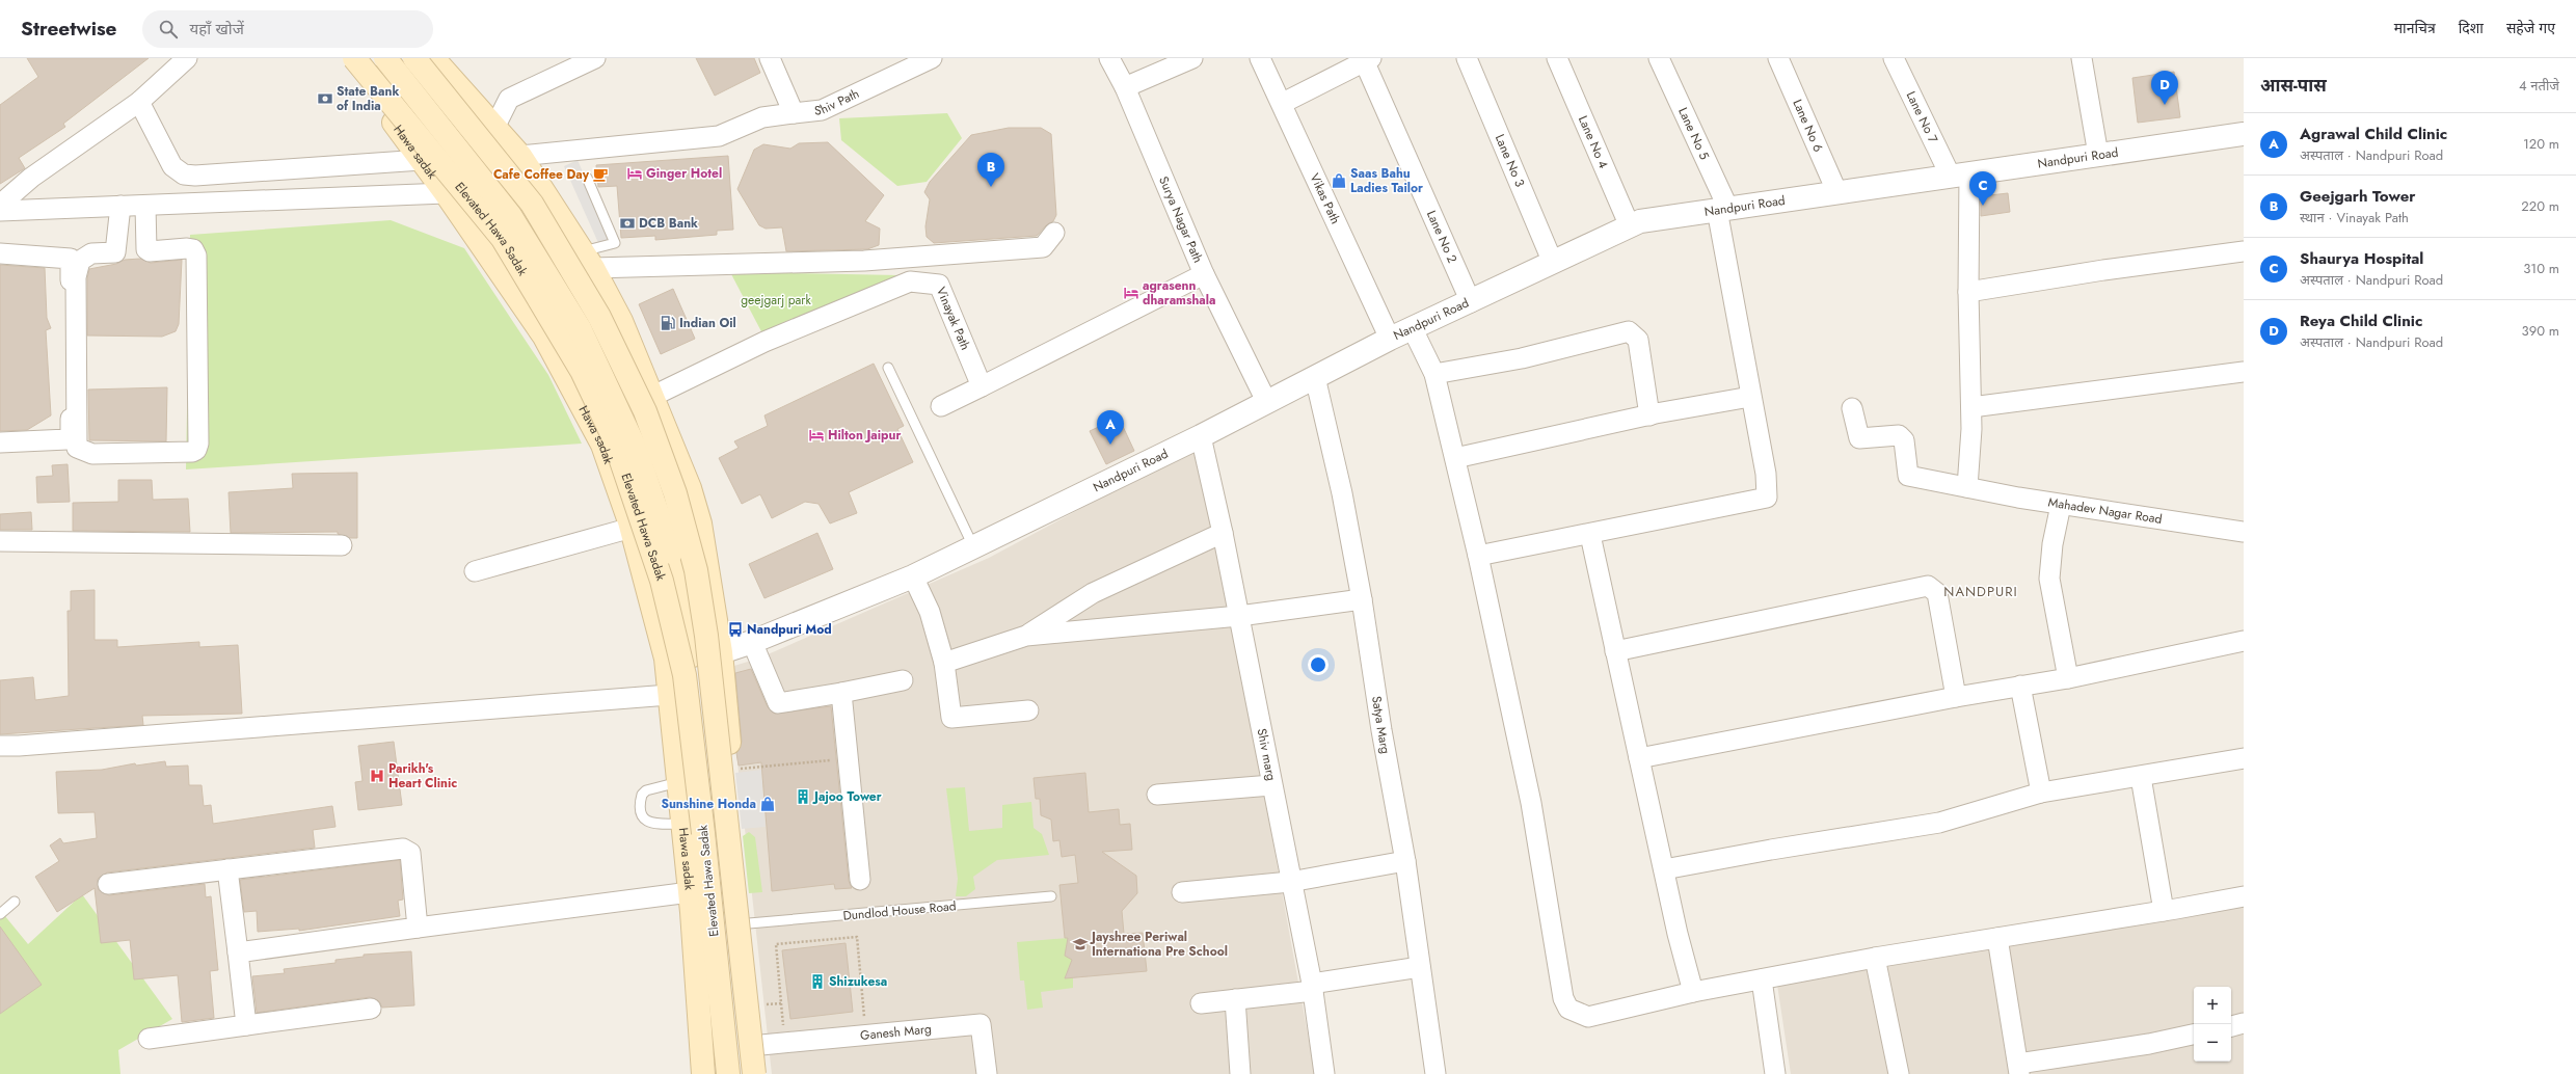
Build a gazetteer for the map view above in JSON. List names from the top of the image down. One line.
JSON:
{"streets":{"main road":["Hawa sadak","Elevated Hawa Sadak"],"street":["Shiv Path","Lane No 7","Lane No 6","Lane No 5","Lane No 4","Nandpuri Road","Lane No 3","Vikas Path","Surya Nagar Path","Lane No 2","Vinayak Path","Mahadev Nagar Road","Satya Marg","Shiv marg","Ganesh Marg"],"lane":["Dundlod House Road"]},"crossings":[["Lane No 7","Nandpuri Road"],["Lane No 6","Nandpuri Road"],["Lane No 5","Nandpuri Road"],["Lane No 4","Nandpuri Road"],["Hawa sadak","Nandpuri Road"],["Nandpuri Road","Lane No 3"],["Nandpuri Road","Vikas Path"],["Nandpuri Road","Surya Nagar Path"],["Nandpuri Road","Lane No 2"],["Nandpuri Road","Satya Marg"],["Nandpuri Road","Shiv marg"]],"districts":["NANDPURI"],"parks":["geejgarj park"],"places":{"bank":["State Bank of India","DCB Bank"],"hotel":["Ginger Hotel","agrasenn dharamshala","Hilton Jaipur"],"cafe":["Cafe Coffee Day"],"shop":["Saas Bahu Ladies Tailor","Sunshine Honda"],"fuel station":["Indian Oil"],"bus stop":["Nandpuri Mod"],"hospital":["Parikh's Heart Clinic"],"building":["Jajoo Tower","Shizukesa"],"school or university":["Jayshree Periwal Internationa Pre School"]},"page":{"header":"Streetwise","search":"यहाँ खोजें","nav":["मानचित्र","दिशा","सहेजे गए"],"heading":["आस-पास","4 नतीजे"],"pins":["D","B","C","A"],"list":[{"mark":"A","name":"Agrawal Child Clinic","note":"अस्पताल · Nandpuri Road","value":"120 m"},{"mark":"B","name":"Geejgarh Tower","note":"स्थान · Vinayak Path","value":"220 m"},{"mark":"C","name":"Shaurya Hospital","note":"अस्पताल · Nandpuri Road","value":"310 m"},{"mark":"D","name":"Reya Child Clinic","note":"अस्पताल · Nandpuri Road","value":"390 m"}],"map_buttons":["+","−"]}}
